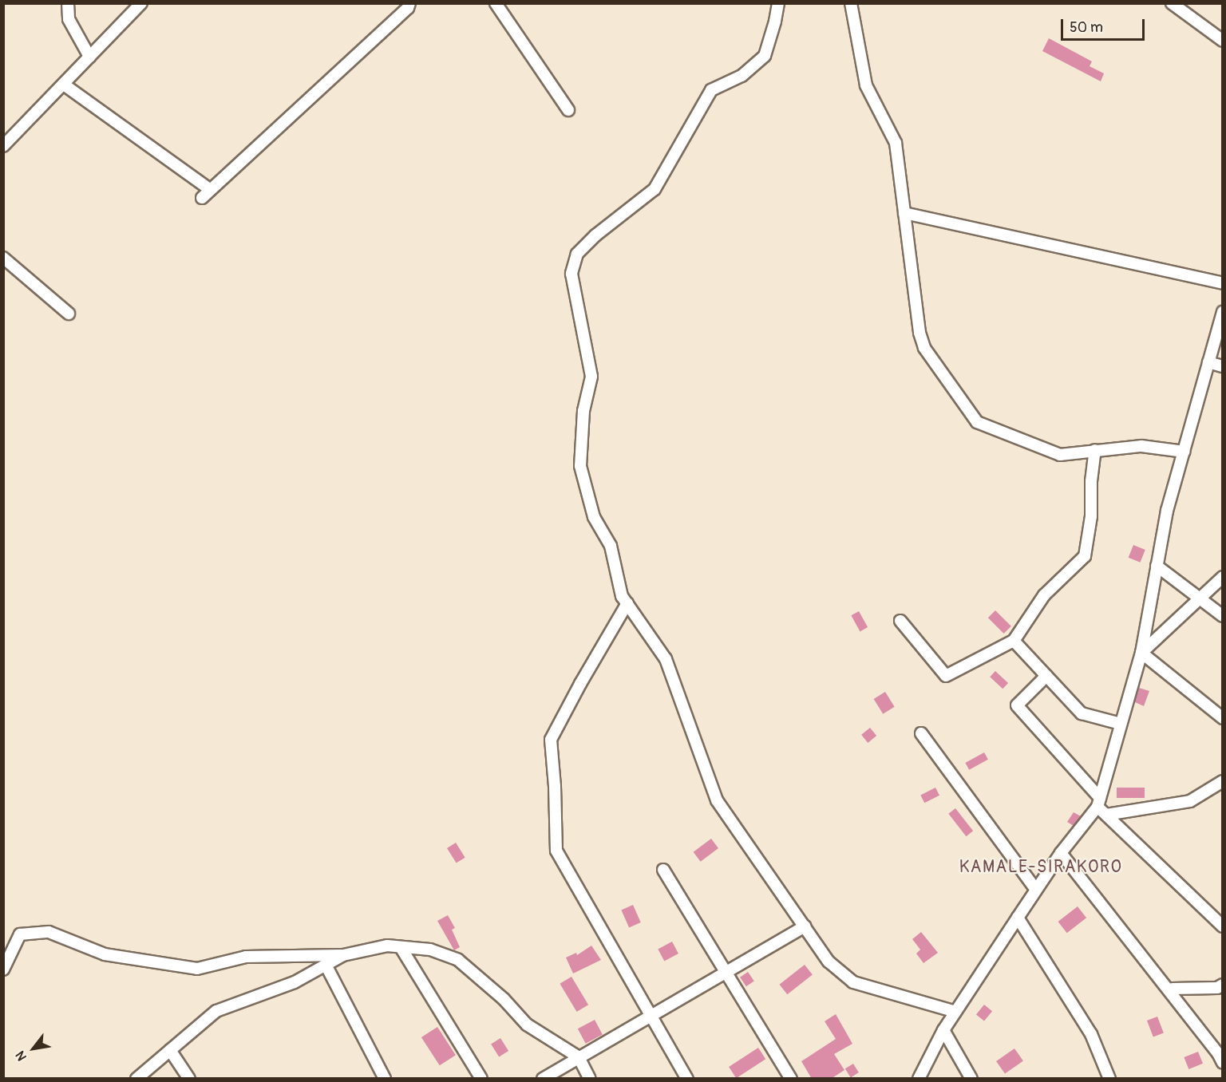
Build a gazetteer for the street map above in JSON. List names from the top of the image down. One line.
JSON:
{"districts":["KAMALE-SIRAKORO"],"scale_bar":"50 m","north":"bottom left"}
